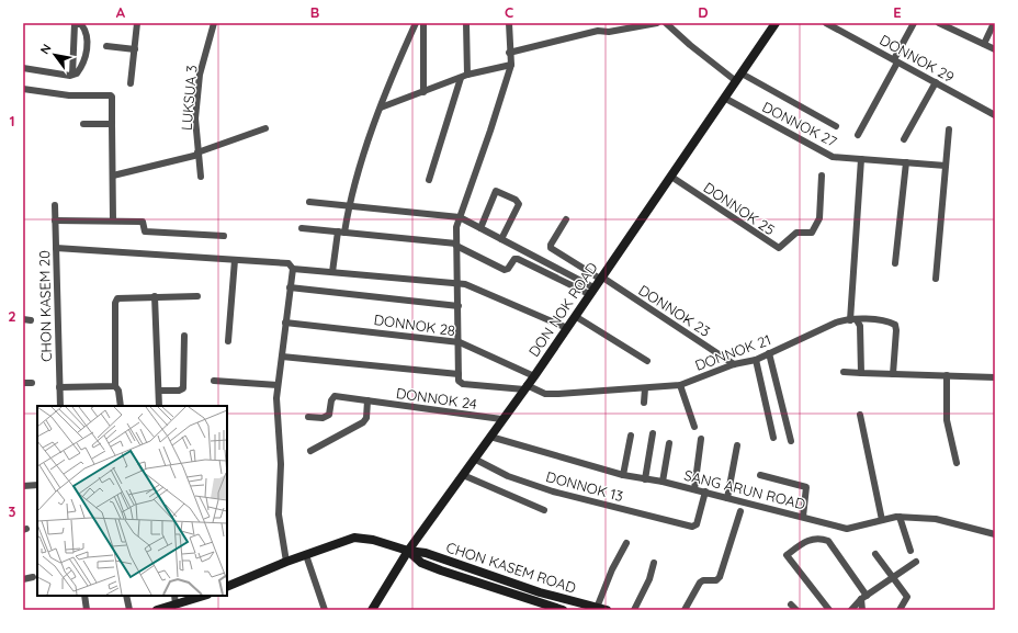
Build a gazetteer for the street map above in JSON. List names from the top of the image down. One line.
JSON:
{"streets":{"main road":["DON NOK ROAD","CHON KASEM ROAD"],"street":["DONNOK 29","LUKSUA 3","DONNOK 27","DONNOK 25","CHON KASEM 20","DONNOK 23","DONNOK 28","DONNOK 21","DONNOK 24","DONNOK 13","SANG ARUN ROAD"]},"crossings":[["DONNOK 27","DON NOK ROAD"],["DONNOK 25","DON NOK ROAD"],["DON NOK ROAD","DONNOK 23"],["DON NOK ROAD","DONNOK 28"],["DON NOK ROAD","DONNOK 21"],["DON NOK ROAD","DONNOK 24"],["DON NOK ROAD","DONNOK 13"],["DON NOK ROAD","SANG ARUN ROAD"],["DON NOK ROAD","CHON KASEM ROAD"],["DONNOK 23","DONNOK 21"],["DONNOK 13","SANG ARUN ROAD"]],"north":"top left","grid":{"columns":["A","B","C","D","E"],"rows":["1","2","3"]}}
